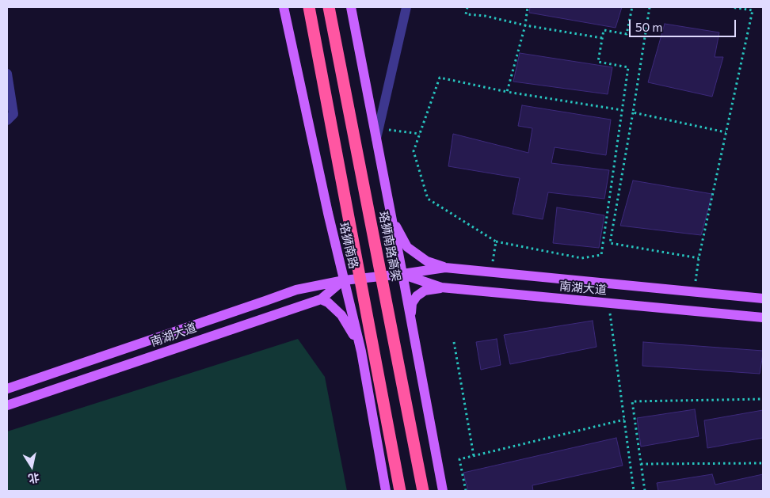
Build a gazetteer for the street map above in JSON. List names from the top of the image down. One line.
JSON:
{"streets":{"highway":["珞狮南路高架"],"main road":["珞狮南路","南湖大道"]},"crossings":[["珞狮南路","南湖大道"]],"scale_bar":"50 m","north":"bottom"}
